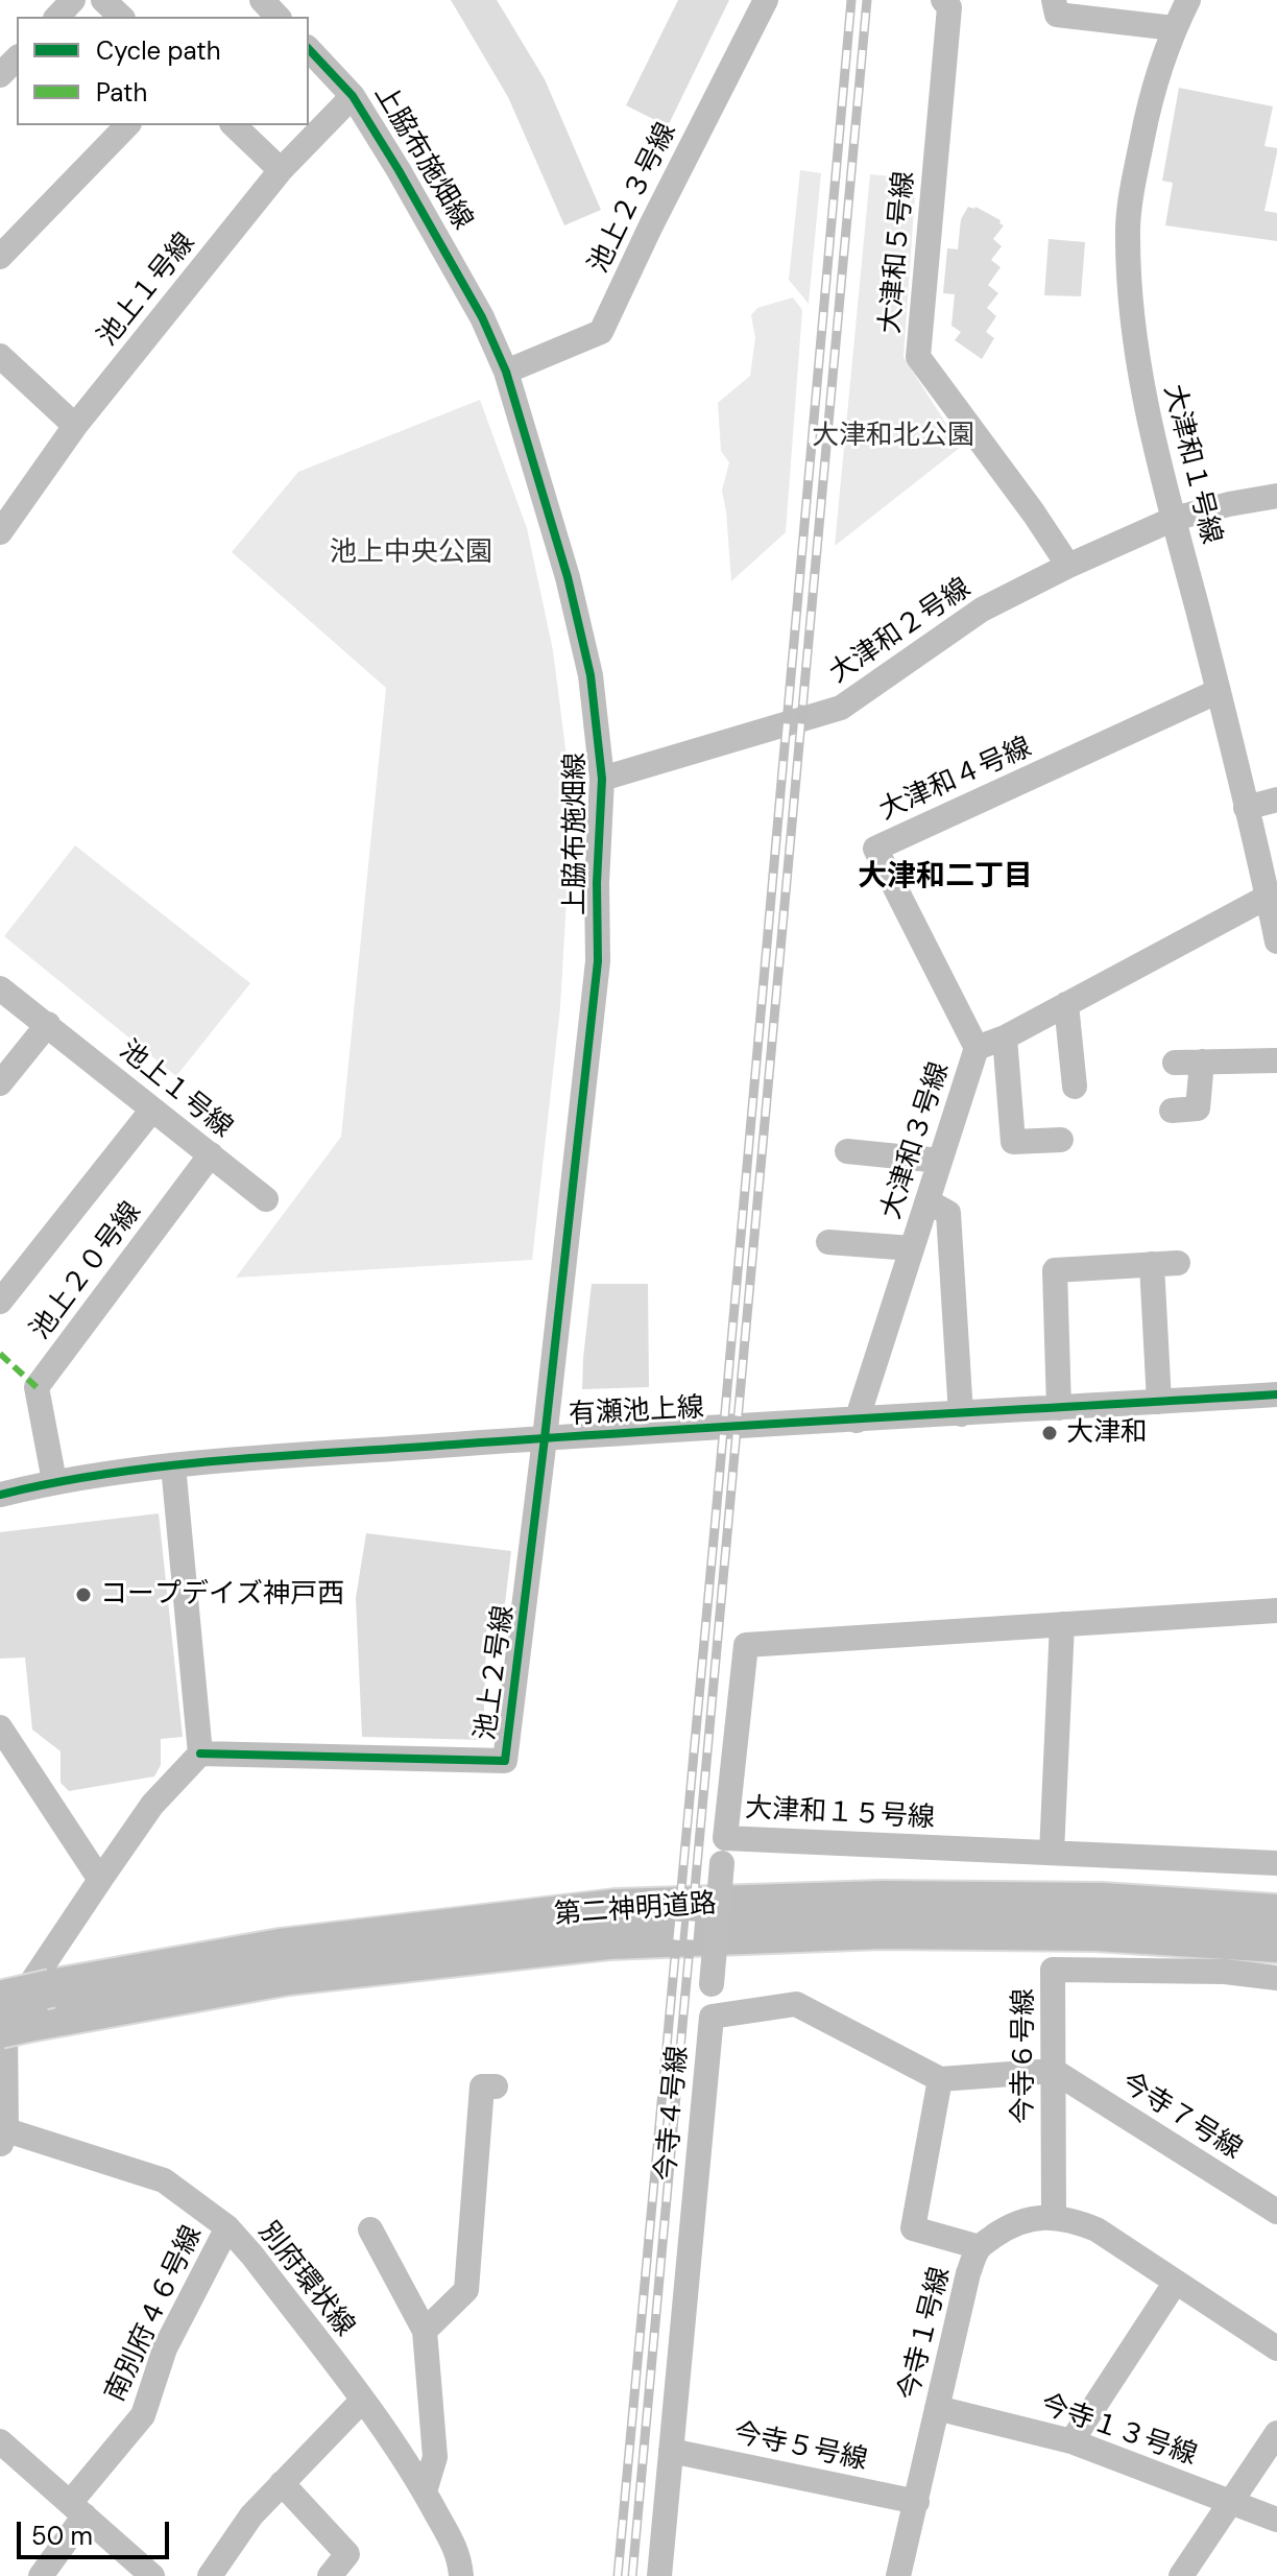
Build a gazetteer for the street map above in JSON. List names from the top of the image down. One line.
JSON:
{"streets":{"highway":["第二神明道路"],"street":["上脇布施畑線","池上２３号線","大津和５号線","池上１号線","大津和１号線","大津和２号線","大津和４号線","大津和３号線","池上２０号線","有瀬池上線","池上２号線","大津和１５号線","今寺６号線","今寺４号線","今寺７号線","別府環状線","南別府４６号線","今寺１号線","今寺１３号線","今寺５号線"]},"crossings":[["上脇布施畑線","池上２３号線"],["上脇布施畑線","池上１号線"],["上脇布施畑線","大津和２号線"],["上脇布施畑線","有瀬池上線"],["上脇布施畑線","池上２号線"],["大津和５号線","大津和２号線"],["池上１号線","池上２０号線"],["大津和１号線","大津和２号線"],["大津和１号線","大津和４号線"],["大津和１号線","大津和３号線"],["大津和４号線","大津和３号線"],["大津和３号線","有瀬池上線"],["池上２０号線","有瀬池上線"],["有瀬池上線","池上２号線"],["今寺６号線","今寺７号線"],["今寺６号線","今寺１号線"],["今寺４号線","今寺５号線"],["別府環状線","南別府４６号線"],["今寺１号線","今寺１３号線"],["今寺１号線","今寺５号線"]],"districts":["大津和二丁目"],"parks":["大津和北公園","池上中央公園"],"places":["大津和","コープデイズ神戸西"],"legend":["Cycle path","Path"],"scale_bar":"50 m"}
